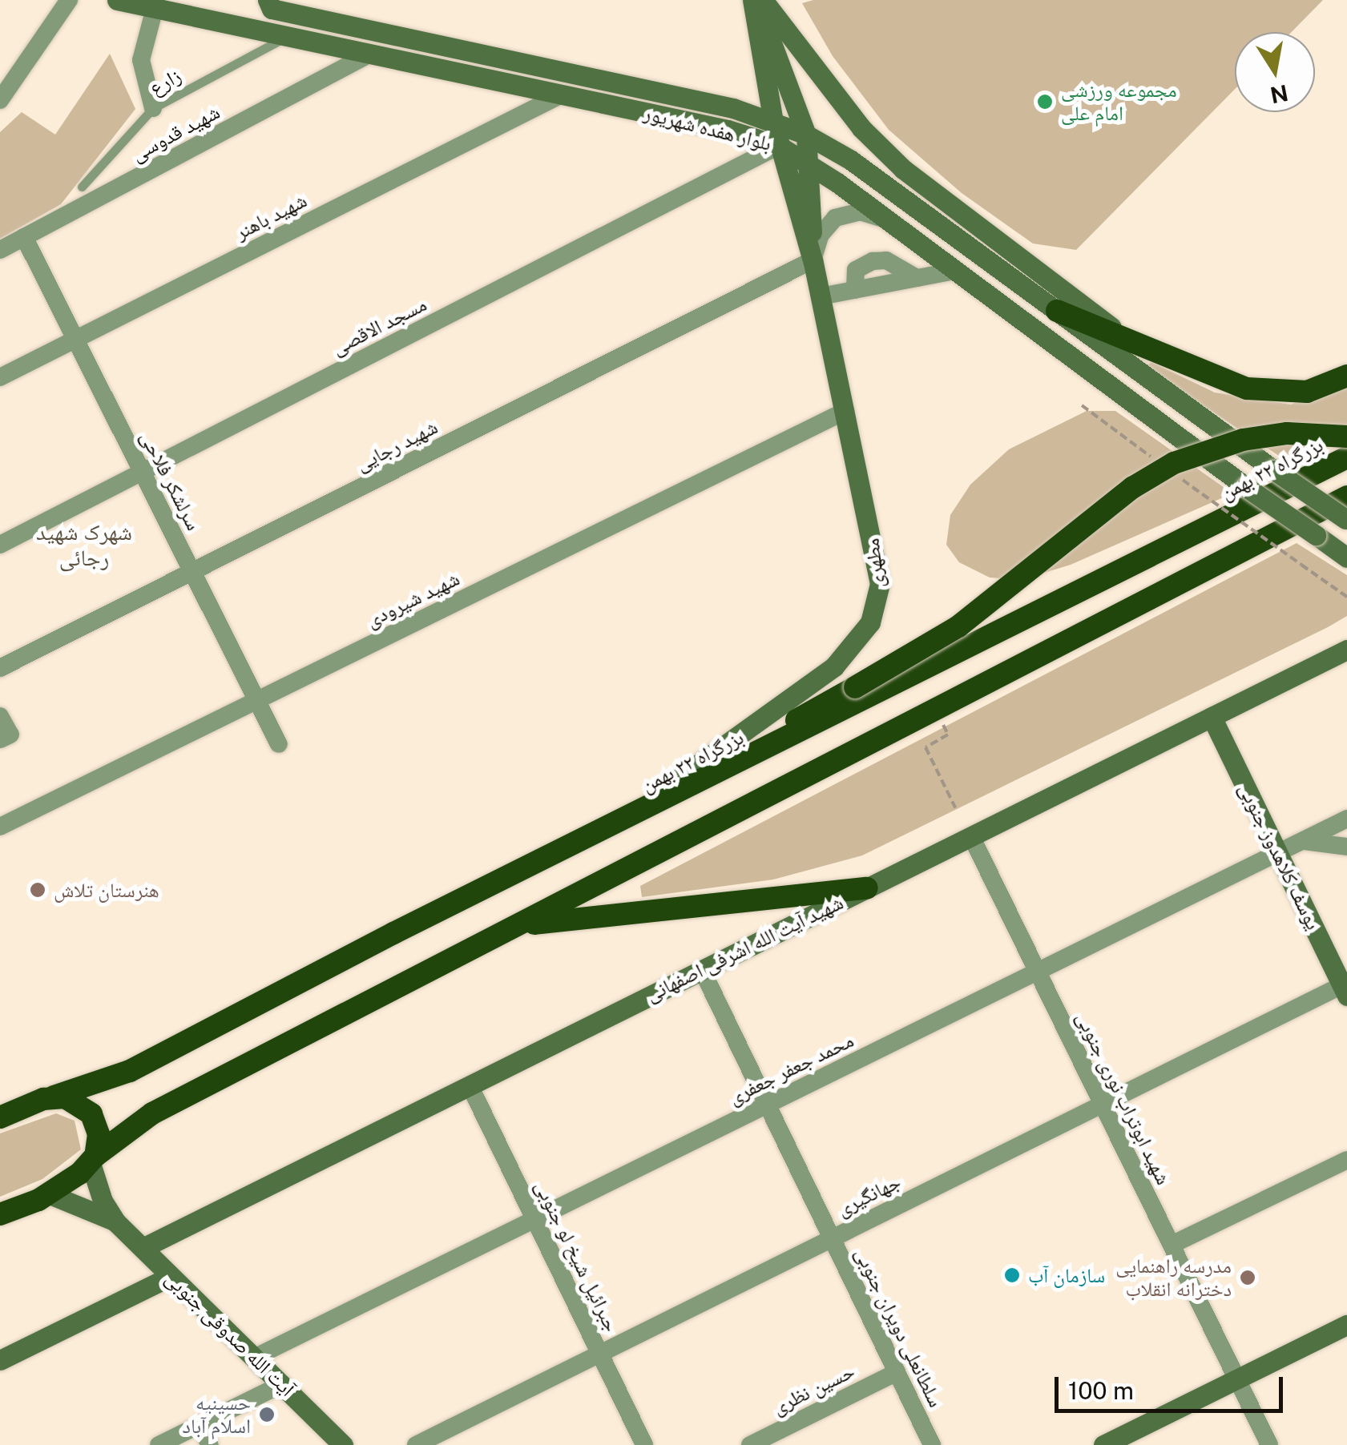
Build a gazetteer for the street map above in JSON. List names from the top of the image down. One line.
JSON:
{"streets":{"highway":["بزرگراه ۲۲ بهمن"],"main road":["بلوار هفده شهریور","مطهری","یوسف کلاهدوز جنوبی","شهید آیت الله اشرفی اصفهانی","آیت الله صدوقی جنوبی"],"street":["شهید قدوسی","شهید باهنر","مسجد الاقصی","شهید رجایی","سرلشکر فلاحی","شهید شیرودی","محمد جعفر جعفری","شهید ابوتراب نوری جنوبی","جهانگیری","جبرائیل شیخ لو جنوبی","سلطانعلی دویران جنوبی","حسین نظری"],"lane":["زارع"]},"crossings":[["زارع","بلوار هفده شهریور"],["بلوار هفده شهریور","شهید قدوسی"],["بلوار هفده شهریور","شهید باهنر"],["بلوار هفده شهریور","مسجد الاقصی"],["شهید قدوسی","سرلشکر فلاحی"],["شهید باهنر","سرلشکر فلاحی"],["مسجد الاقصی","سرلشکر فلاحی"],["شهید رجایی","سرلشکر فلاحی"],["شهید رجایی","مطهری"],["سرلشکر فلاحی","شهید شیرودی"],["مطهری","شهید شیرودی"],["یوسف کلاهدوز جنوبی","شهید آیت الله اشرفی اصفهانی"],["یوسف کلاهدوز جنوبی","محمد جعفر جعفری"],["یوسف کلاهدوز جنوبی","جهانگیری"],["شهید آیت الله اشرفی اصفهانی","شهید ابوتراب نوری جنوبی"],["شهید آیت الله اشرفی اصفهانی","جبرائیل شیخ لو جنوبی"],["شهید آیت الله اشرفی اصفهانی","سلطانعلی دویران جنوبی"],["شهید آیت الله اشرفی اصفهانی","آیت الله صدوقی جنوبی"],["محمد جعفر جعفری","شهید ابوتراب نوری جنوبی"],["محمد جعفر جعفری","جبرائیل شیخ لو جنوبی"],["محمد جعفر جعفری","سلطانعلی دویران جنوبی"],["محمد جعفر جعفری","آیت الله صدوقی جنوبی"],["شهید ابوتراب نوری جنوبی","جهانگیری"],["جهانگیری","جبرائیل شیخ لو جنوبی"],["جهانگیری","سلطانعلی دویران جنوبی"],["سلطانعلی دویران جنوبی","حسین نظری"]],"districts":["شهرک شهید رجائی"],"places":["مجموعه ورزشی امام علی","هنرستان تلاش","سازمان آب","مدرسه راهنمایی دخترانه انقلاب","حسینیه اسلام آباد"],"scale_bar":"100 m","north":"bottom"}
